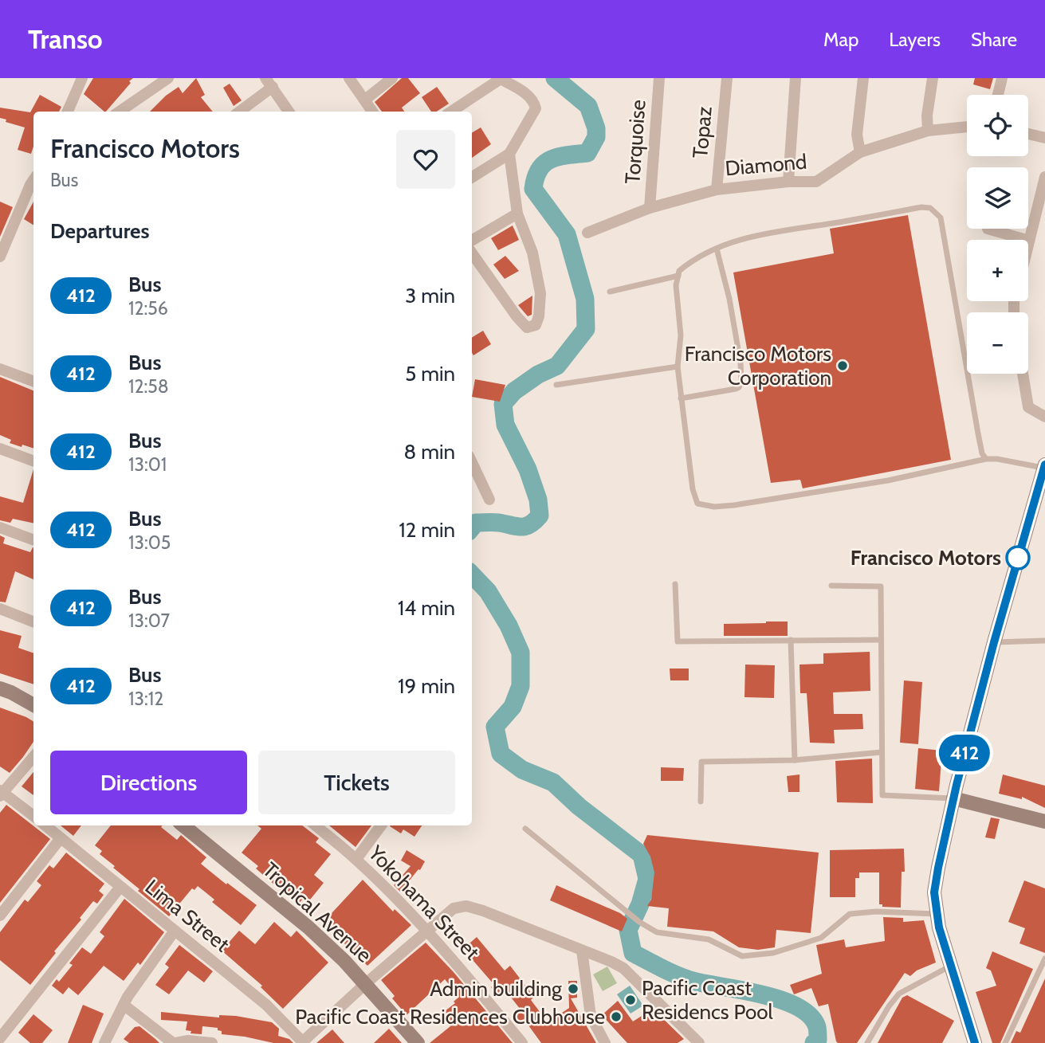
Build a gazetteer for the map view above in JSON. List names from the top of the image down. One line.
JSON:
{"streets":{"main road":["Tropical Avenue"],"street":["Topaz","Torquoise","Diamond","Yokohama Street","Lima Street"]},"crossings":[["Topaz","Diamond"],["Torquoise","Diamond"]],"places":["Francisco Motors Corporation","Francisco Motors","Admin building","Pacific Coast Residencs Pool","Pacific Coast Residences Clubhouse"],"lines":["bus line 412"],"page":{"header":"Transo","nav":["Map","Layers","Share"],"on_map":"412","map_buttons":["+","−"],"heading":[["Francisco Motors","Bus"],"Departures"],"list":[{"mark":"412","name":"Bus","note":"12:56","value":"3 min"},{"mark":"412","name":"Bus","note":"12:58","value":"5 min"},{"mark":"412","name":"Bus","note":"13:01","value":"8 min"},{"mark":"412","name":"Bus","note":"13:05","value":"12 min"},{"mark":"412","name":"Bus","note":"13:07","value":"14 min"},{"mark":"412","name":"Bus","note":"13:12","value":"19 min"}],"buttons":["Directions","Tickets"]}}
